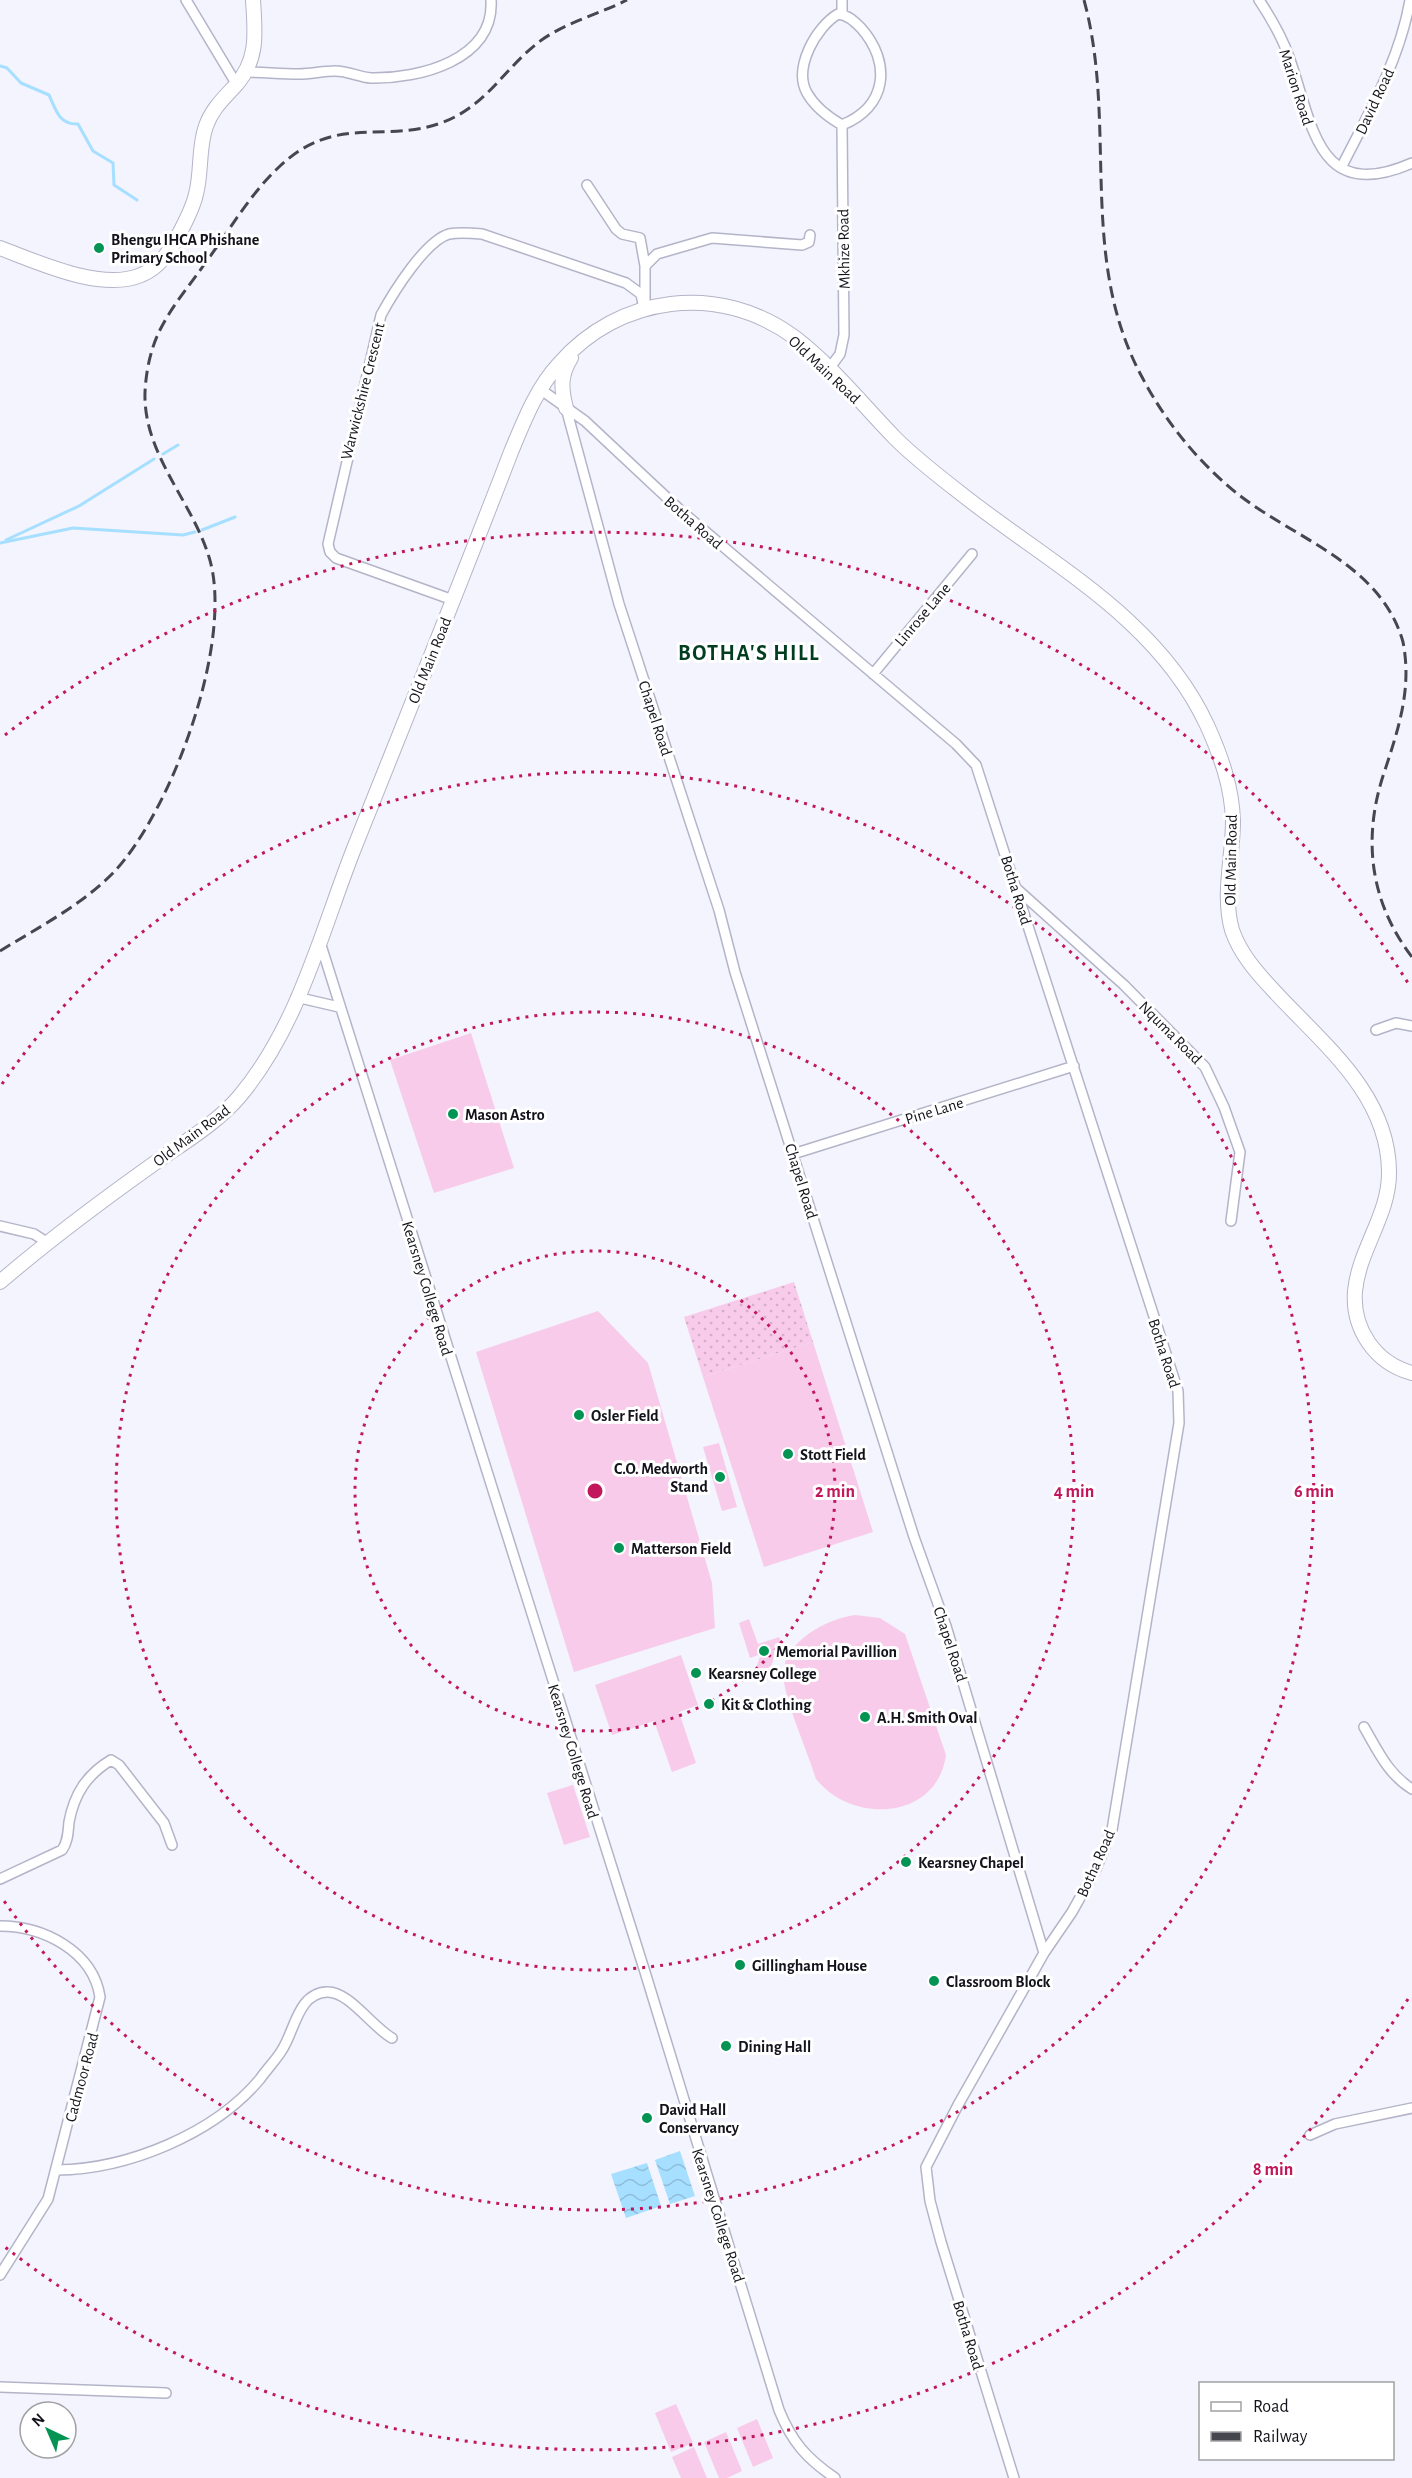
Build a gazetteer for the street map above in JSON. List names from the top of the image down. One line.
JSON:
{"streets":{"main road":["Old Main Road"],"street":["Marion Road","David Road","Mkhize Road","Warwickshire Crescent","Botha Road","Linrose Lane","Chapel Road","Nquma Road","Pine Lane","Kearsney College Road","Cadmoor Road"]},"crossings":[["Marion Road","David Road"],["Mkhize Road","Old Main Road"],["Old Main Road","Warwickshire Crescent"],["Old Main Road","Botha Road"],["Old Main Road","Kearsney College Road"],["Botha Road","Linrose Lane"],["Botha Road","Chapel Road"],["Botha Road","Nquma Road"],["Botha Road","Pine Lane"],["Chapel Road","Pine Lane"]],"districts":["BOTHA'S HILL"],"places":["Bhengu IHCA Phishane Primary School","Mason Astro","Osler Field","Stott Field","C.O. Medworth Stand","Matterson Field","Memorial Pavillion","Kearsney College","Kit & Clothing","A.H. Smith Oval","Kearsney Chapel","Gillingham House","Classroom Block","Dining Hall","David Hall Conservancy"],"legend":["Road","Railway"],"north":"top left","rings":["2 min","4 min","6 min","8 min"]}
